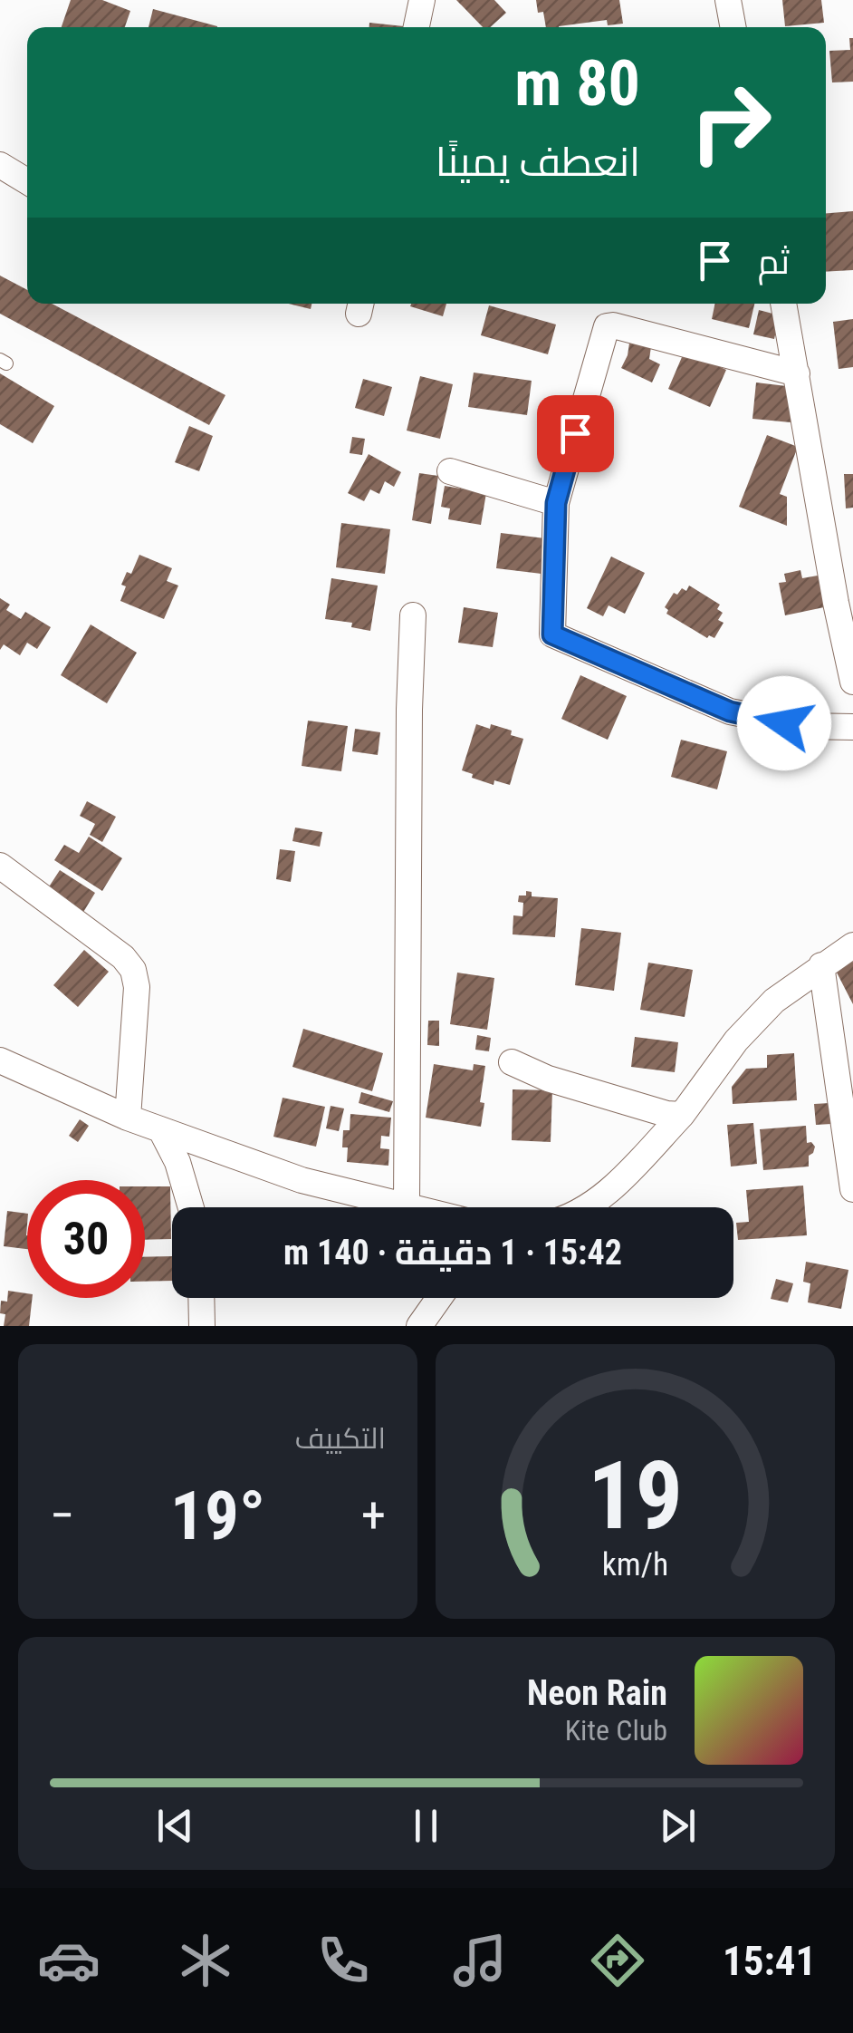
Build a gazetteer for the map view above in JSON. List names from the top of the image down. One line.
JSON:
{"page":{"turn":["80 m","انعطف يمينًا"],"then":"ثم","limit":"30","trip":"15:42 · 1 دقيقة · 140 m","tile":"التكييف","heat":["−","19°","+"],"song":["Neon Rain","Kite Club"],"tabs":"15:41","gauge":["19","km/h"]}}
